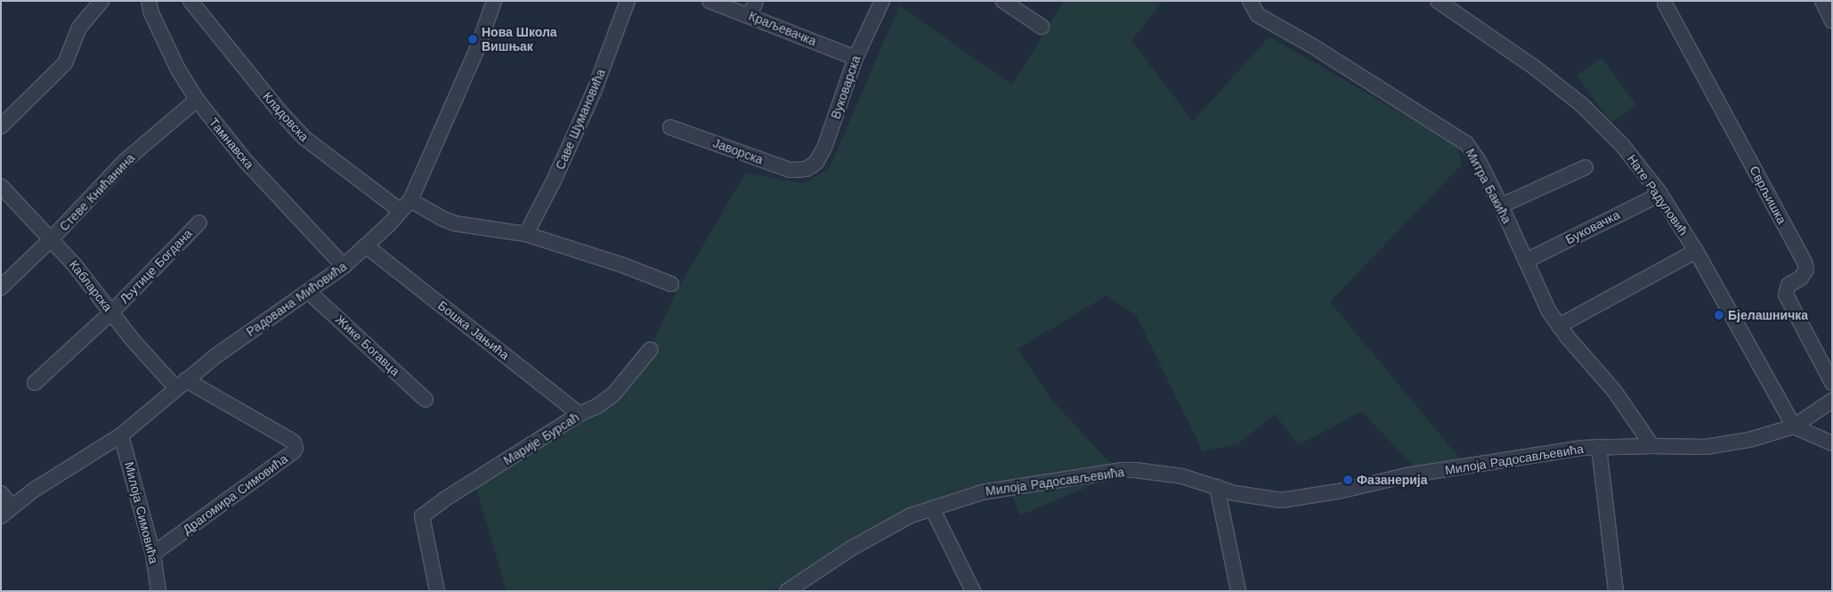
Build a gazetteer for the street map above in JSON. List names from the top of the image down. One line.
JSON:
{"streets":{"street":["Краљевачка","Вуковарска","Кладовска","Саве Шумановића","Тамнавска","Јаворска","Митра Бакића","Стеве Книћанина","Нате Радуловић","Сврљишка","Буковачка","Љутице Богдана","Кабларска","Радована Мићовића","Бошка Јањића","Жике Богавца","Марије Бурсаћ","Милоја Радосављевића","Драгомира Симовића","Милоја Симовића"]},"crossings":[["Краљевачка","Вуковарска"],["Вуковарска","Јаворска"],["Кладовска","Радована Мићовића"],["Тамнавска","Стеве Книћанина"],["Тамнавска","Радована Мићовића"],["Митра Бакића","Буковачка"],["Митра Бакића","Милоја Радосављевића"],["Стеве Книћанина","Кабларска"],["Нате Радуловић","Буковачка"],["Нате Радуловић","Милоја Радосављевића"],["Љутице Богдана","Кабларска"],["Кабларска","Радована Мићовића"],["Кабларска","Драгомира Симовића"],["Радована Мићовића","Бошка Јањића"],["Радована Мићовића","Жике Богавца"],["Радована Мићовића","Драгомира Симовића"],["Радована Мићовића","Милоја Симовића"],["Бошка Јањића","Марије Бурсаћ"],["Драгомира Симовића","Милоја Симовића"]],"places":["Нова Школа Вишњак","Бјелашничка","Фазанерија"]}
